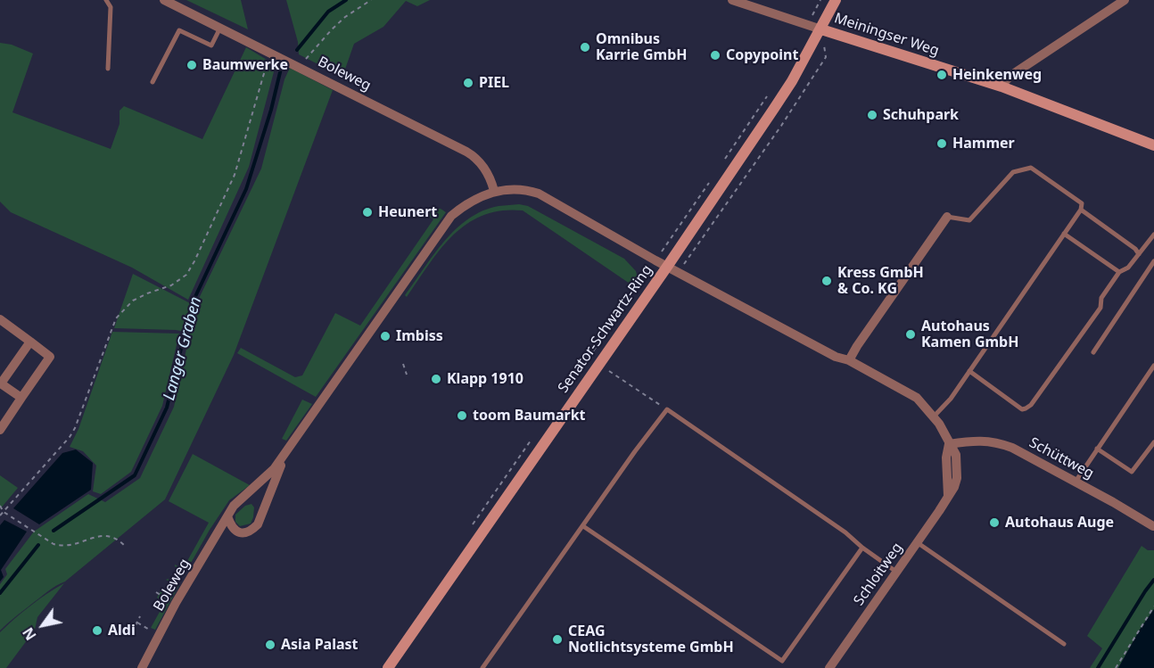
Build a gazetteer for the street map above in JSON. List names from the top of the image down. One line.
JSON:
{"streets":{"main road":["Meiningser Weg","Senator-Schwartz-Ring"],"street":["Boleweg","Schüttweg","Schloitweg"]},"crossings":[["Meiningser Weg","Senator-Schwartz-Ring"],["Boleweg","Senator-Schwartz-Ring"],["Boleweg","Schloitweg"],["Senator-Schwartz-Ring","Schloitweg"],["Schüttweg","Schloitweg"]],"water":["Langer Graben"],"places":["Omnibus Karrie GmbH","Copypoint","Baumwerke","Heinkenweg","PIEL","Schuhpark","Hammer","Heunert","Kress GmbH & Co. KG","Autohaus Kamen GmbH","Imbiss","Klapp 1910","toom Baumarkt","Autohaus Auge","Aldi","CEAG Notlichtsysteme GmbH","Asia Palast"],"north":"bottom left"}
